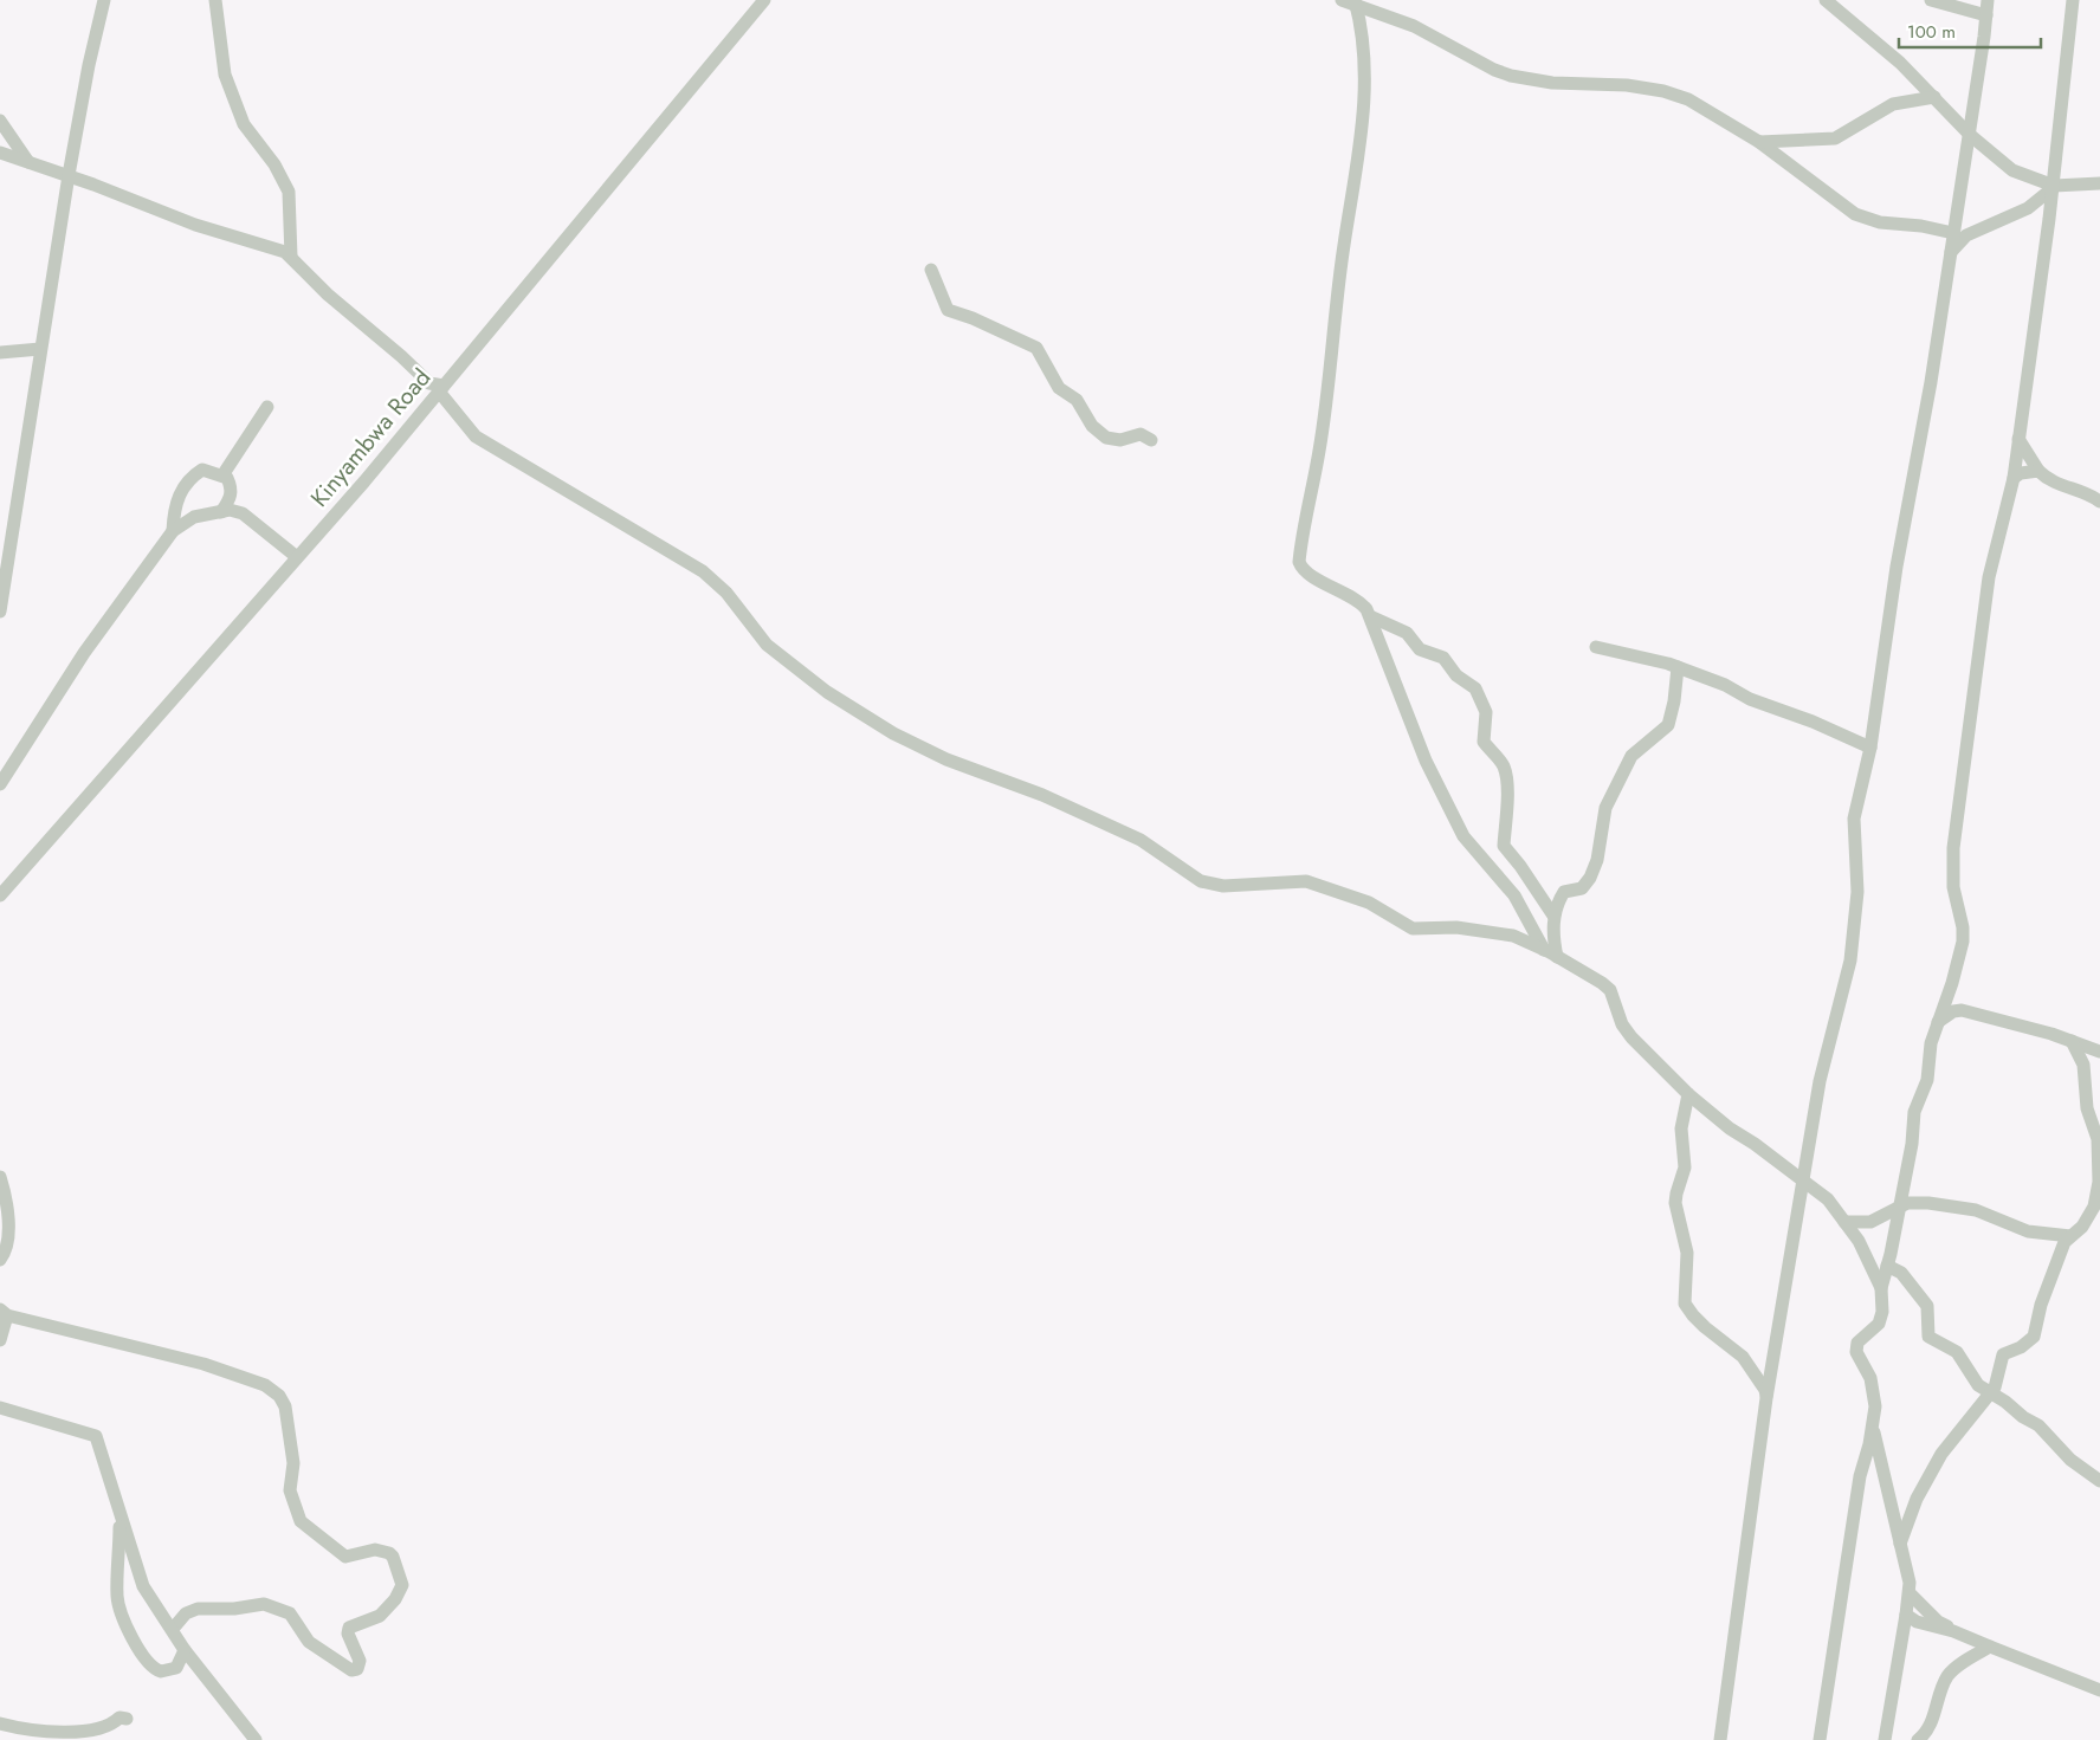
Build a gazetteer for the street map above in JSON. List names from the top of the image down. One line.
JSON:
{"streets":{"street":["Kinyambwa Road"]},"scale_bar":"100 m"}
